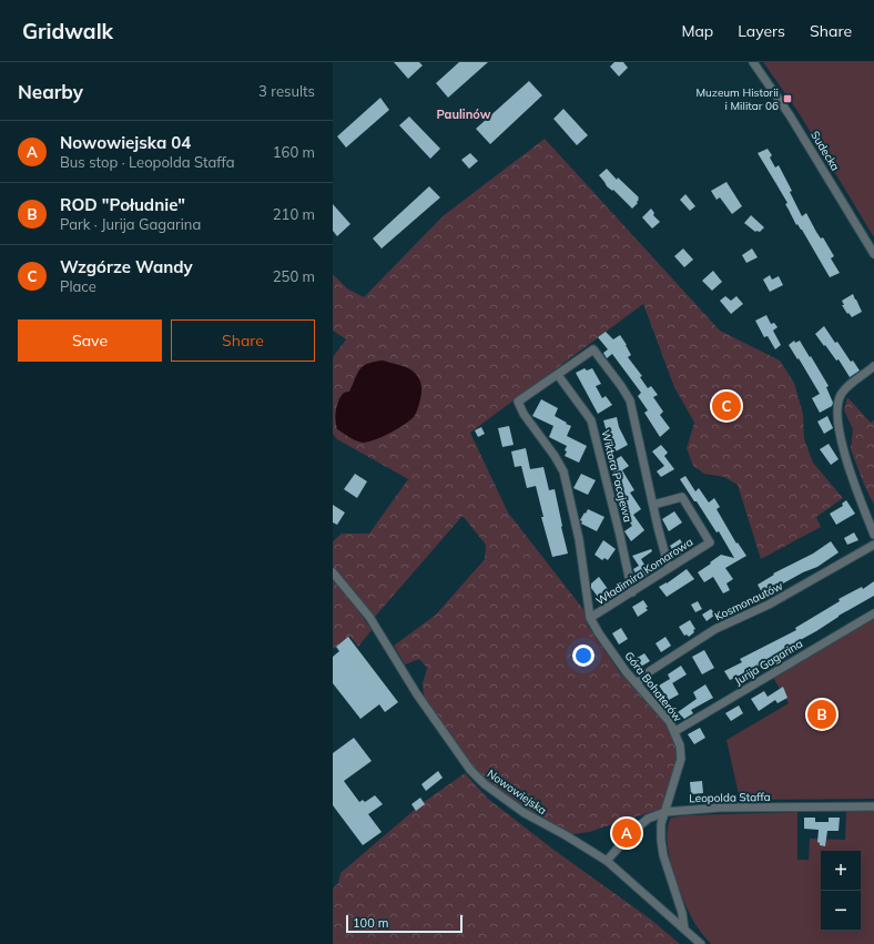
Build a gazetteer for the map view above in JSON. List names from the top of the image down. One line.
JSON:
{"streets":{"street":["Sudecka","Wiktora Pacajewa","Władimira Komarowa","Kosmonautów","Jurija Gagarina","Góra Bohaterów","Nowowiejska","Leopolda Staffa"]},"crossings":[["Wiktora Pacajewa","Władimira Komarowa"],["Władimira Komarowa","Góra Bohaterów"],["Kosmonautów","Góra Bohaterów"],["Jurija Gagarina","Góra Bohaterów"],["Góra Bohaterów","Nowowiejska"],["Góra Bohaterów","Leopolda Staffa"],["Nowowiejska","Leopolda Staffa"]],"districts":["Paulinów"],"places":{"transit":["Muzeum Historii i Militar 06"]},"scale_bar":"100 m","page":{"header":"Gridwalk","nav":["Map","Layers","Share"],"heading":["Nearby","3 results"],"list":[{"mark":"A","name":"Nowowiejska 04","note":"Bus stop · Leopolda Staffa","value":"160 m"},{"mark":"B","name":"ROD \"Południe\"","note":"Park · Jurija Gagarina","value":"210 m"},{"mark":"C","name":"Wzgórze Wandy","note":"Place","value":"250 m"}],"buttons":["Save","Share"],"pins":["C","B","A"],"map_buttons":["+","−"],"scale":"100 m"}}
